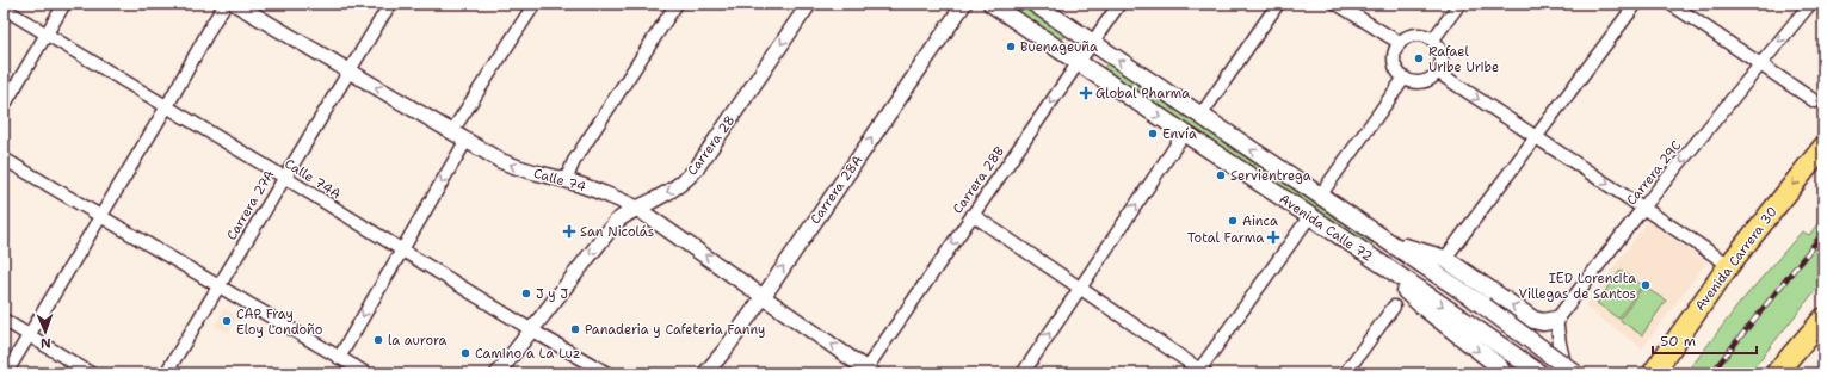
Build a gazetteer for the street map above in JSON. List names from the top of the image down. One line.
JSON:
{"streets":{"highway":["Avenida Carrera 30"],"main road":["Avenida Calle 72"],"street":["Carrera 28","Carrera 29C","Calle 74A","Calle 74","Carrera 28B","Carrera 28A","Carrera 27A"]},"crossings":[["Carrera 28","Calle 74A"],["Carrera 28","Calle 74"],["Calle 74A","Carrera 27A"],["Calle 74","Carrera 28B"],["Calle 74","Carrera 28A"],["Calle 74","Carrera 27A"],["Carrera 28B","Avenida Calle 72"]],"one_way":["Carrera 29C","Calle 74","Carrera 28B","Carrera 28A","Avenida Carrera 30"],"places":{"other":["Buenageuña","Rafael Uribe Uribe","Envía","Servientrega","Ainca","IED Lorencita Villegas de Santos","J y J","CAP Fray Eloy Londoño","Panaderia y Cafeteria Fanny","la aurora","Camino a La Luz"],"health":["Global Pharma","San Nicolás","Total Farma"]},"scale_bar":"50 m","north":"bottom"}
